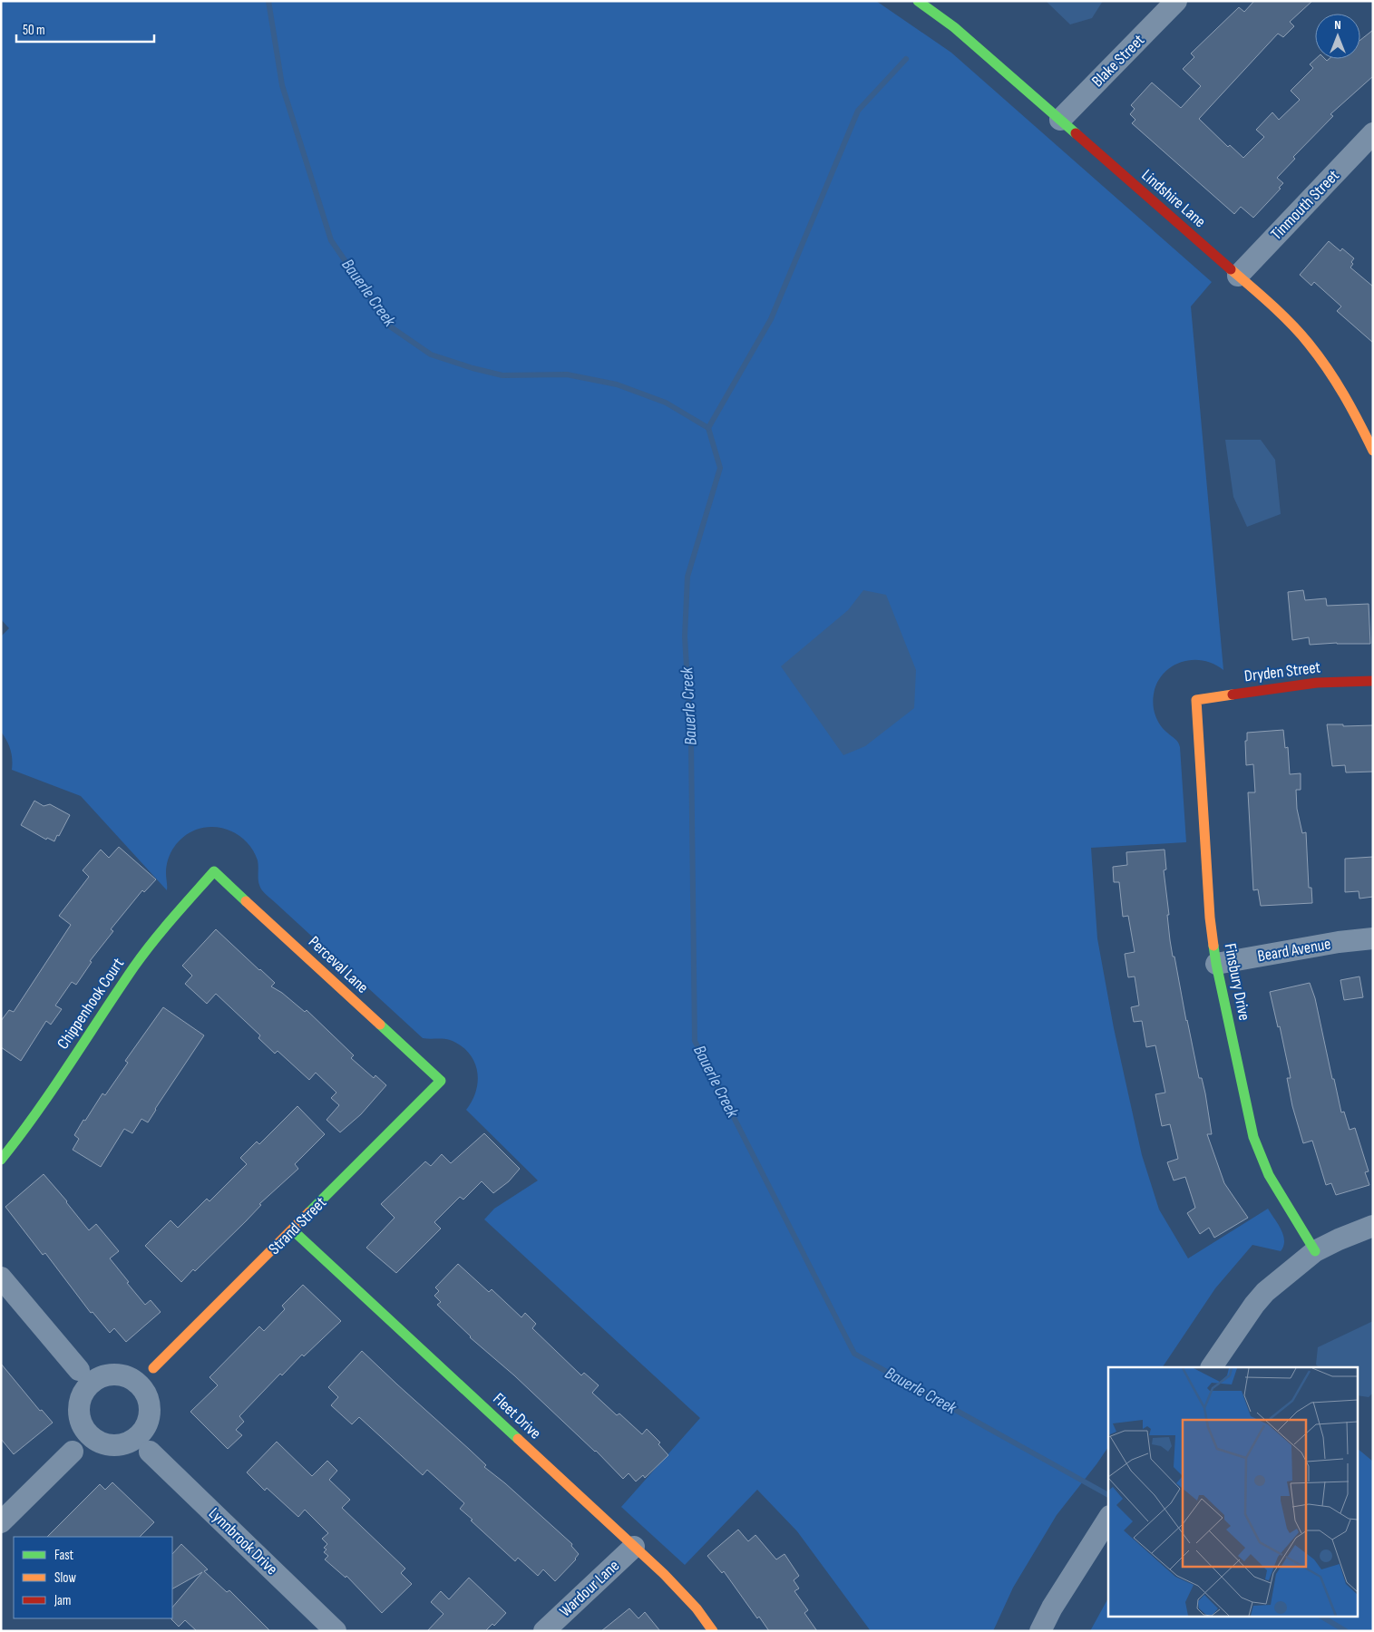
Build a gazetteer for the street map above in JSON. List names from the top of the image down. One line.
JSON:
{"streets":{"street":["Blake Street","Lindshire Lane","Tinmouth Street","Dryden Street","Beard Avenue","Perceval Lane","Finsbury Drive","Chippenhook Court","Strand Street","Fleet Drive","Lynnbrook Drive","Wardour Lane"]},"crossings":[["Blake Street","Lindshire Lane"],["Lindshire Lane","Tinmouth Street"],["Dryden Street","Finsbury Drive"],["Beard Avenue","Finsbury Drive"],["Perceval Lane","Chippenhook Court"],["Perceval Lane","Strand Street"],["Strand Street","Fleet Drive"],["Strand Street","Lynnbrook Drive"],["Fleet Drive","Wardour Lane"]],"water":["Bauerle Creek"],"legend":["Fast","Slow","Jam"],"scale_bar":"50 m","north":"top"}
